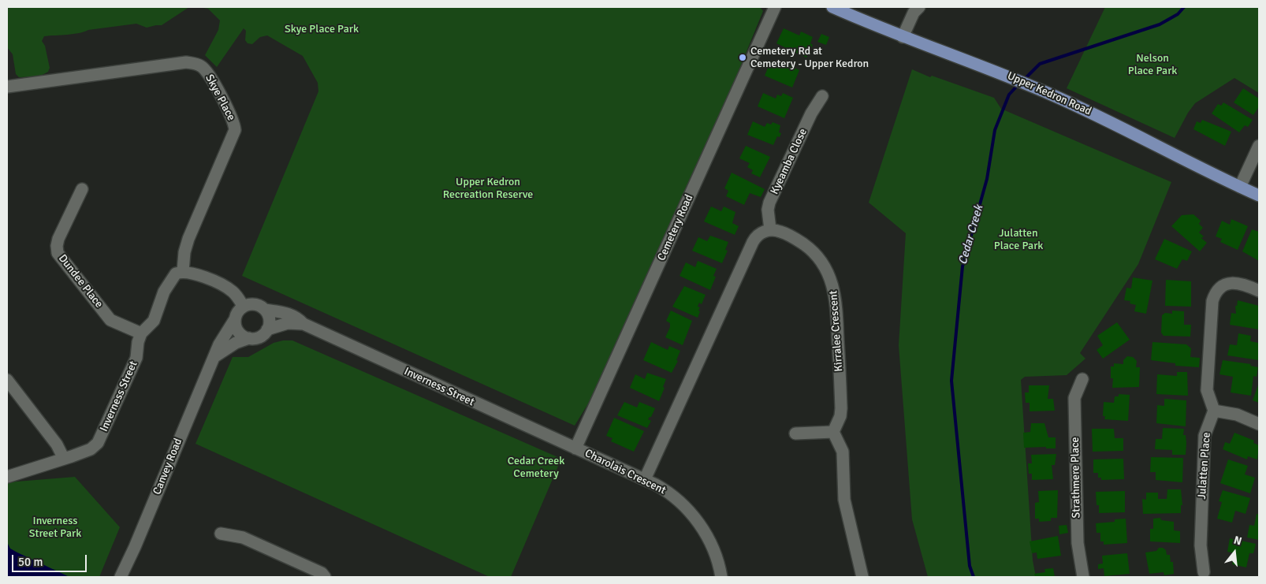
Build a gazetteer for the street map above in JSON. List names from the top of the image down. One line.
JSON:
{"streets":{"main road":["Upper Kedron Road"],"street":["Skye Place","Kyeamba Close","Cemetery Road","Dundee Place","Kirralee Crescent","Inverness Street","Julatten Place","Canvey Road","Charolais Crescent","Strathmere Place"]},"crossings":[["Kyeamba Close","Kirralee Crescent"],["Cemetery Road","Inverness Street"],["Cemetery Road","Charolais Crescent"],["Dundee Place","Inverness Street"],["Inverness Street","Canvey Road"],["Inverness Street","Charolais Crescent"]],"water":["Cedar Creek"],"parks":["Skye Place Park","Nelson Place Park","Upper Kedron Recreation Reserve","Julatten Place Park","Cedar Creek Cemetery","Inverness Street Park"],"places":["Cemetery Rd at Cemetery - Upper Kedron"],"scale_bar":"50 m","north":"top"}
